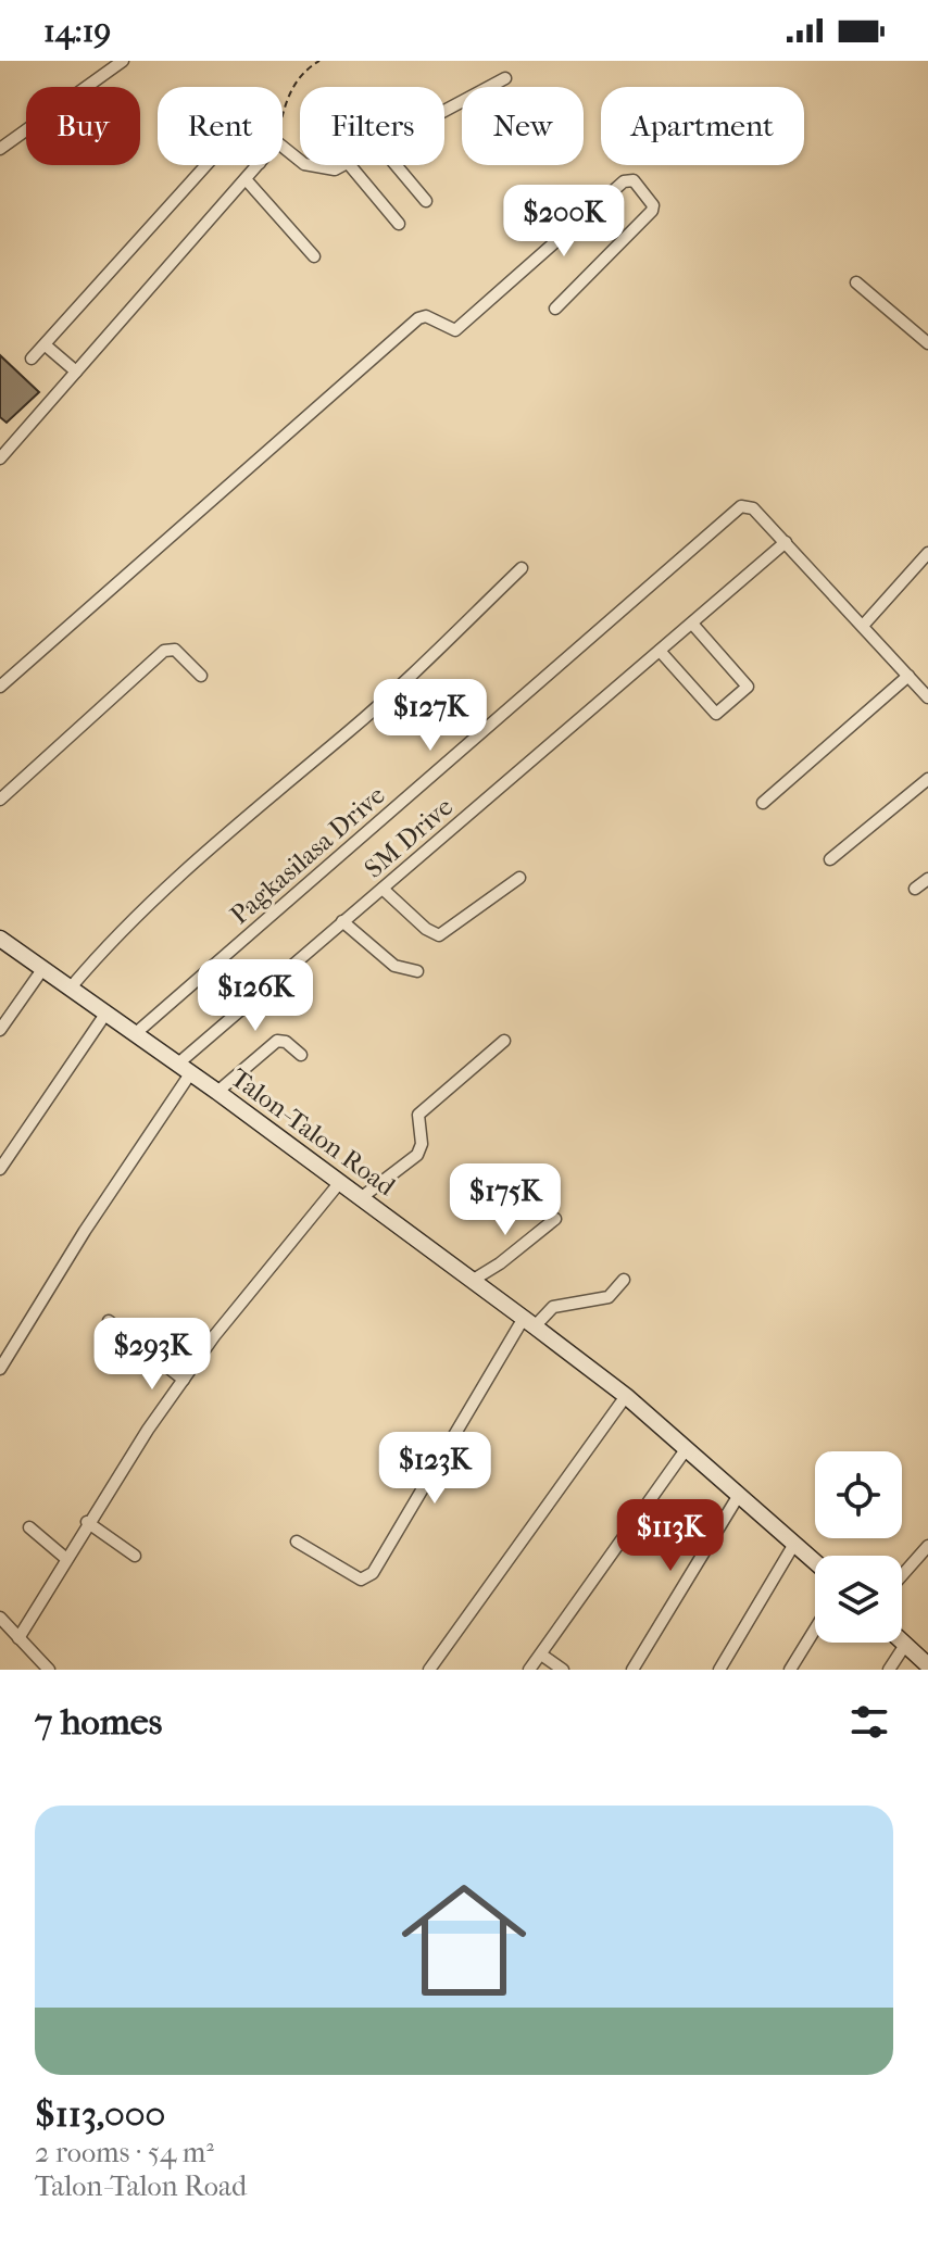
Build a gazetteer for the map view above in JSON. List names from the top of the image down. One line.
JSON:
{"streets":{"street":["SM Drive","Pagkasilasa Drive","Talon-Talon Road"]},"crossings":[["SM Drive","Pagkasilasa Drive"],["SM Drive","Talon-Talon Road"],["Pagkasilasa Drive","Talon-Talon Road"]],"page":{"status":"14:19","chip":["Buy","Rent","Filters","New","Apartment"],"price":["$200K","$127K","$126K","$175K","$293K","$123K","$113K"],"heading":"7 homes","list":[{"name":"$113,000","note":"2 rooms · 54 m² · Talon-Talon Road"}]}}
